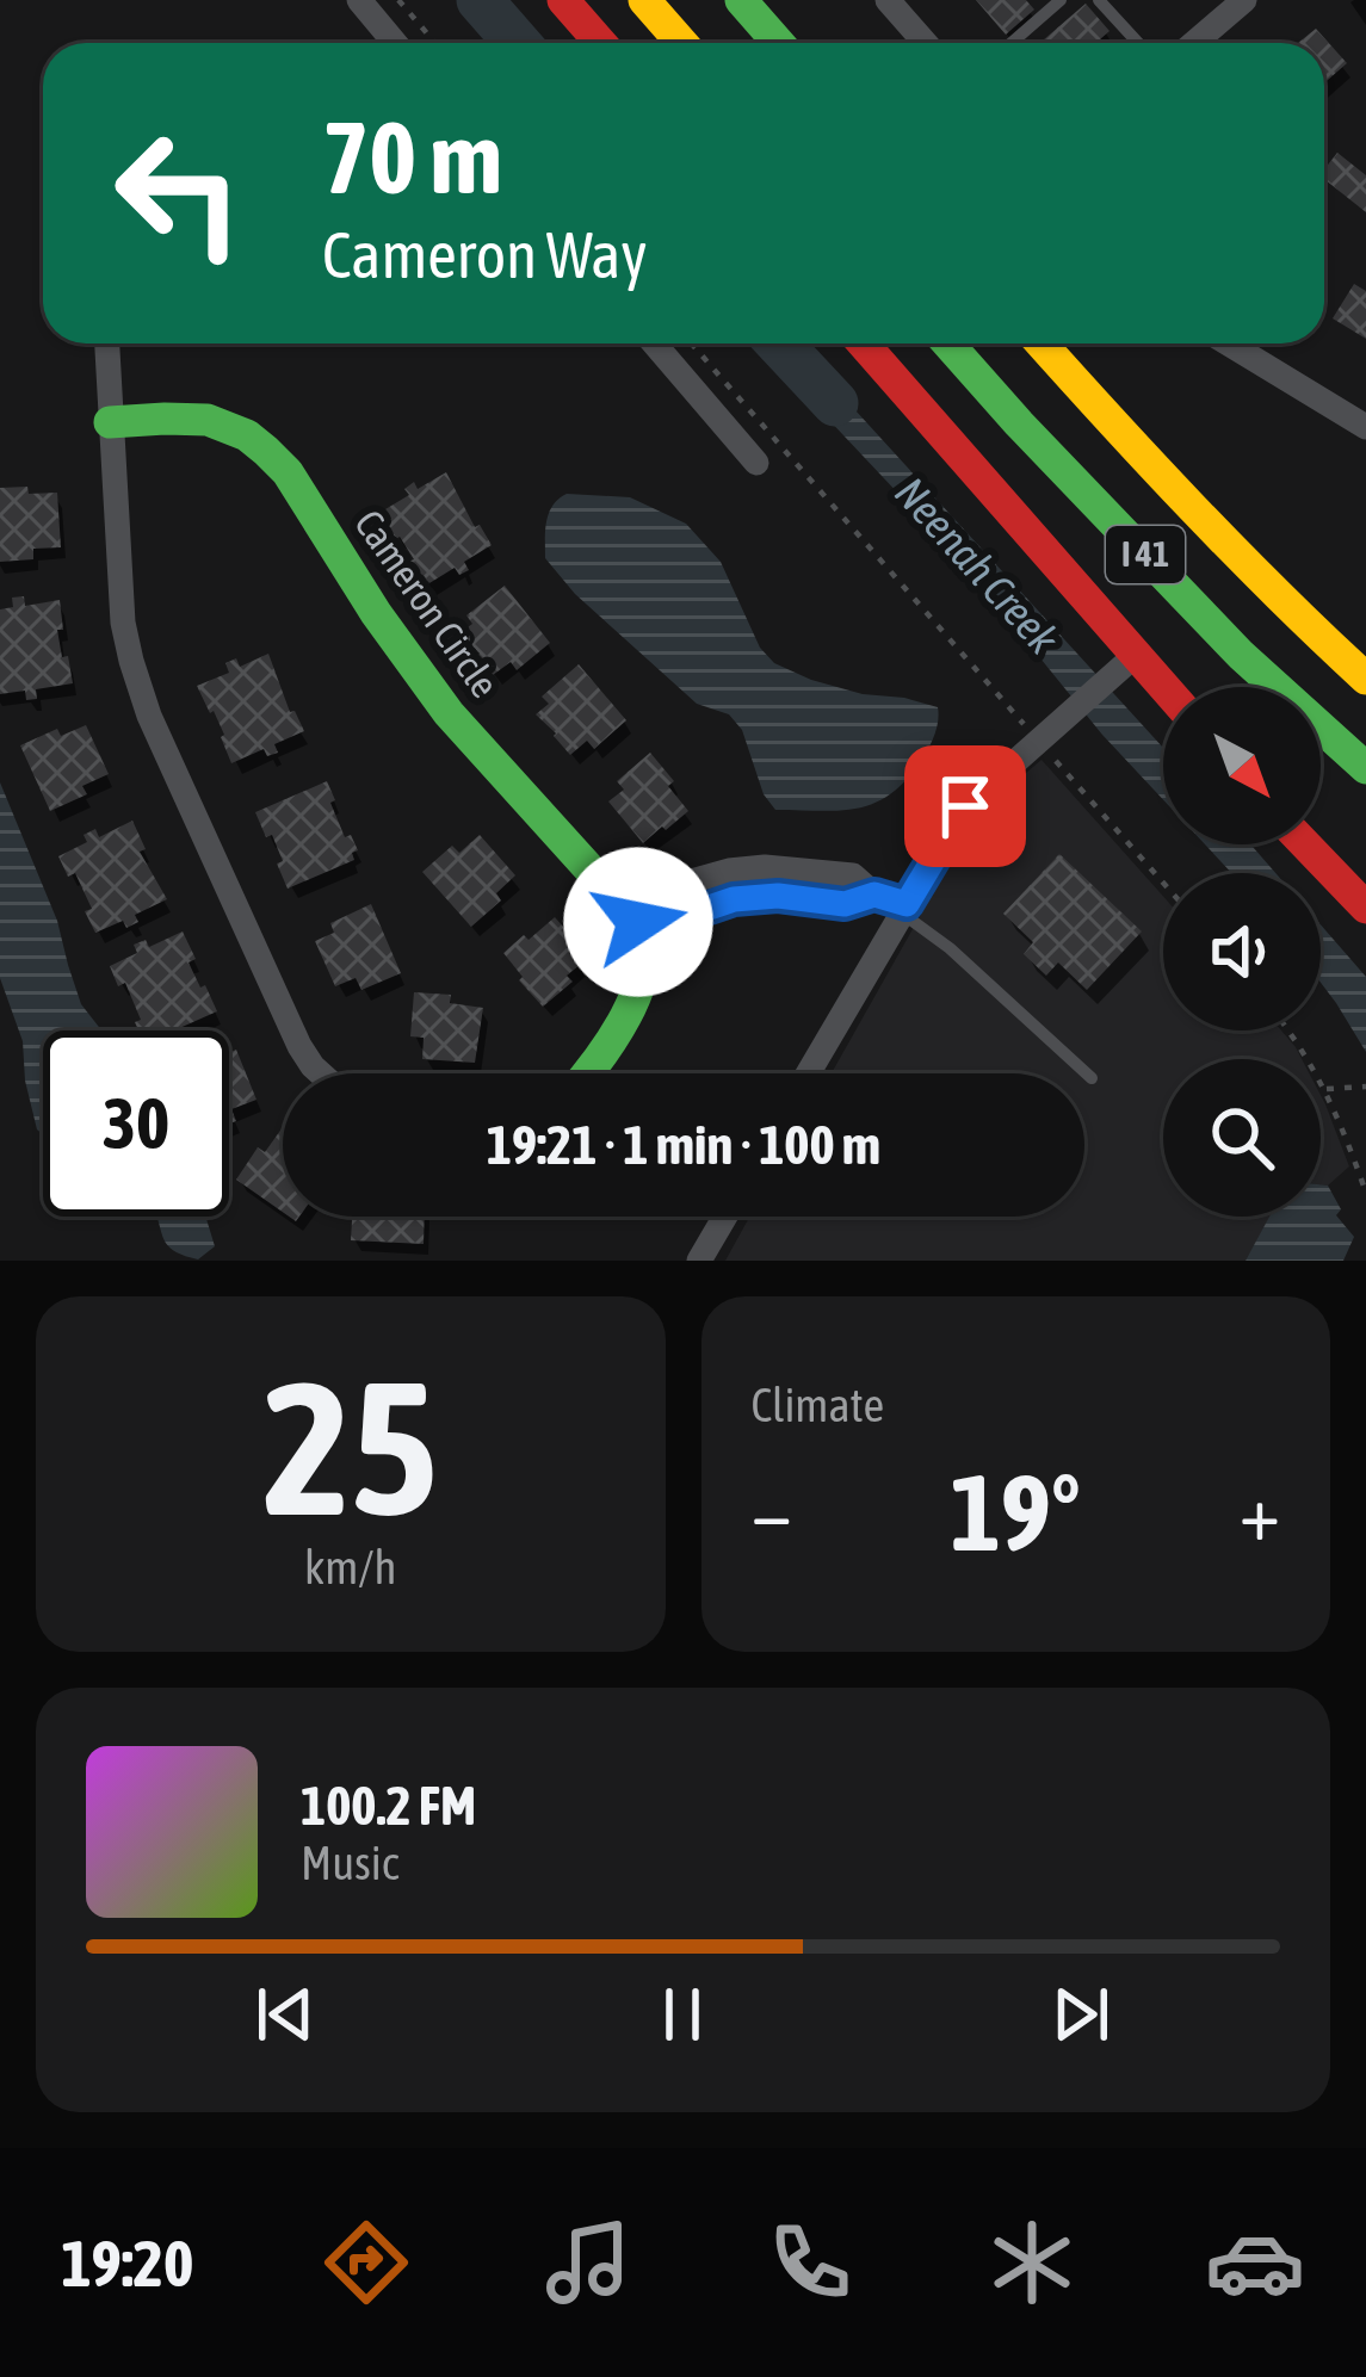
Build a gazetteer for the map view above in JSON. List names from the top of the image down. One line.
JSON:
{"streets":{"main road":["I 41","Cameron Circle"]},"water":["Neenah Creek"],"north":"bottom right","page":{"turn":["70 m","Cameron Way"],"limit":"30","trip":"19:21 · 1 min · 100 m","tile":[["25","km/h"],"Climate"],"heat":["−","19°","+"],"song":["100.2 FM","Music"],"tabs":"19:20"}}
